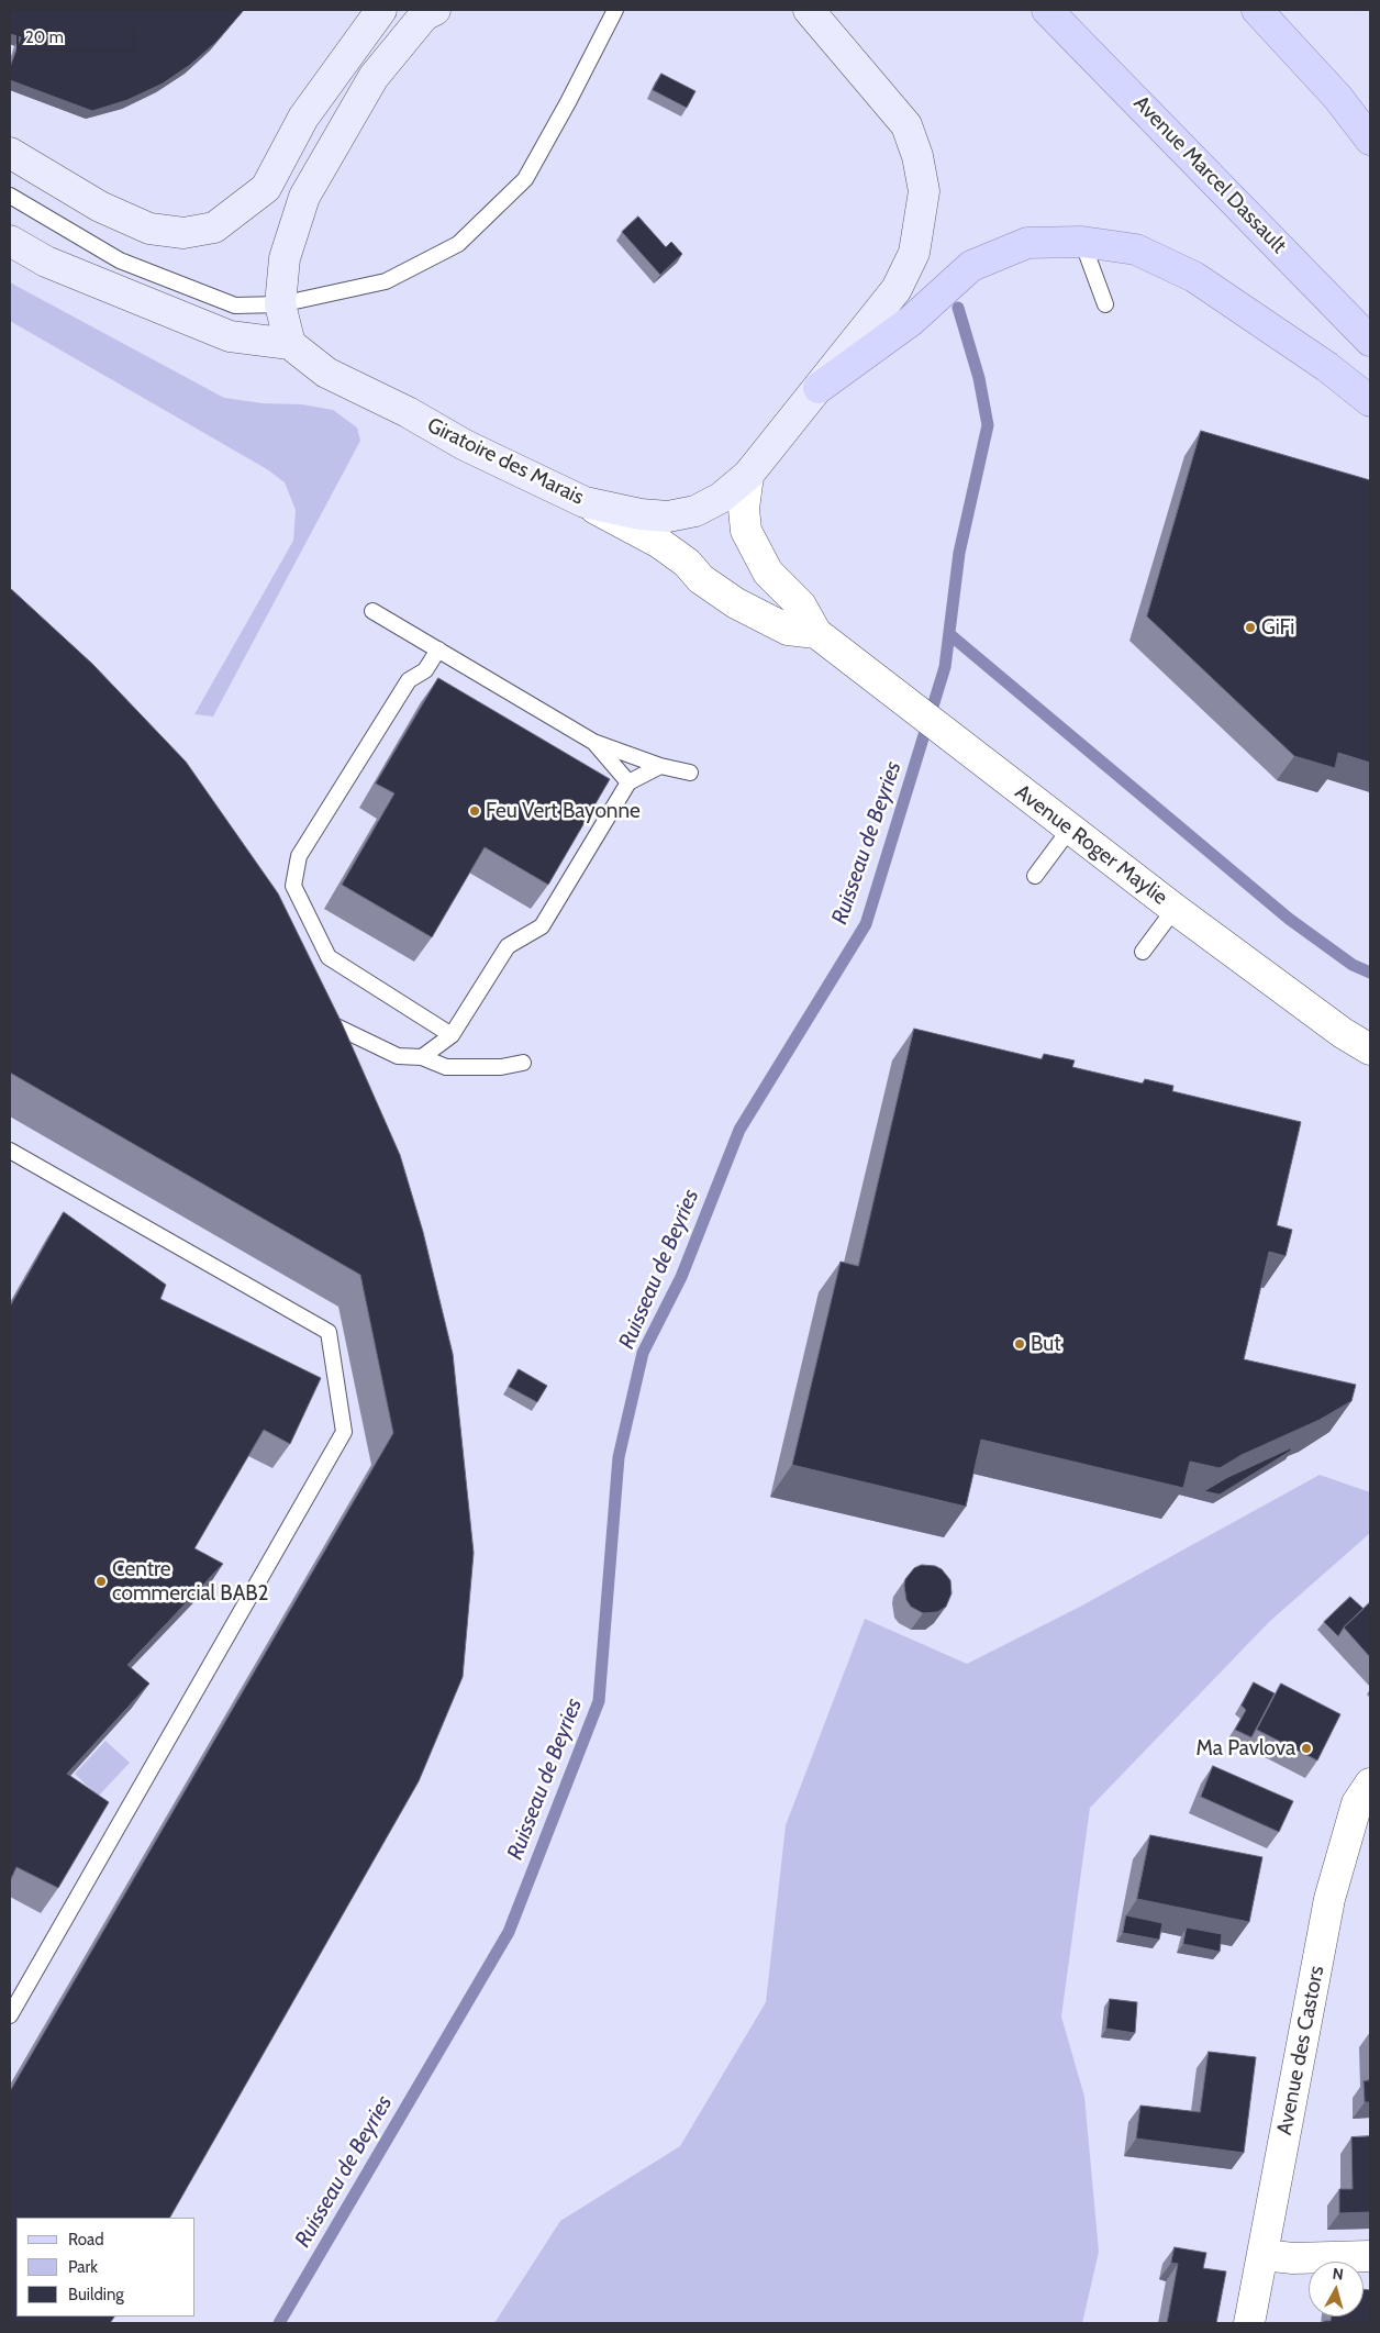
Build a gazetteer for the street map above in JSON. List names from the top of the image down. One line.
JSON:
{"streets":{"main road":["Avenue Marcel Dassault"],"street":["Giratoire des Marais","Avenue Roger Maylie","Avenue des Castors"]},"crossings":[["Giratoire des Marais","Avenue Roger Maylie"]],"water":["Ruisseau de Beyries"],"places":["GiFi","Feu Vert Bayonne","But","Centre commercial BAB2","Ma Pavlova"],"legend":["Road","Park","Building"],"scale_bar":"20 m","north":"top"}
